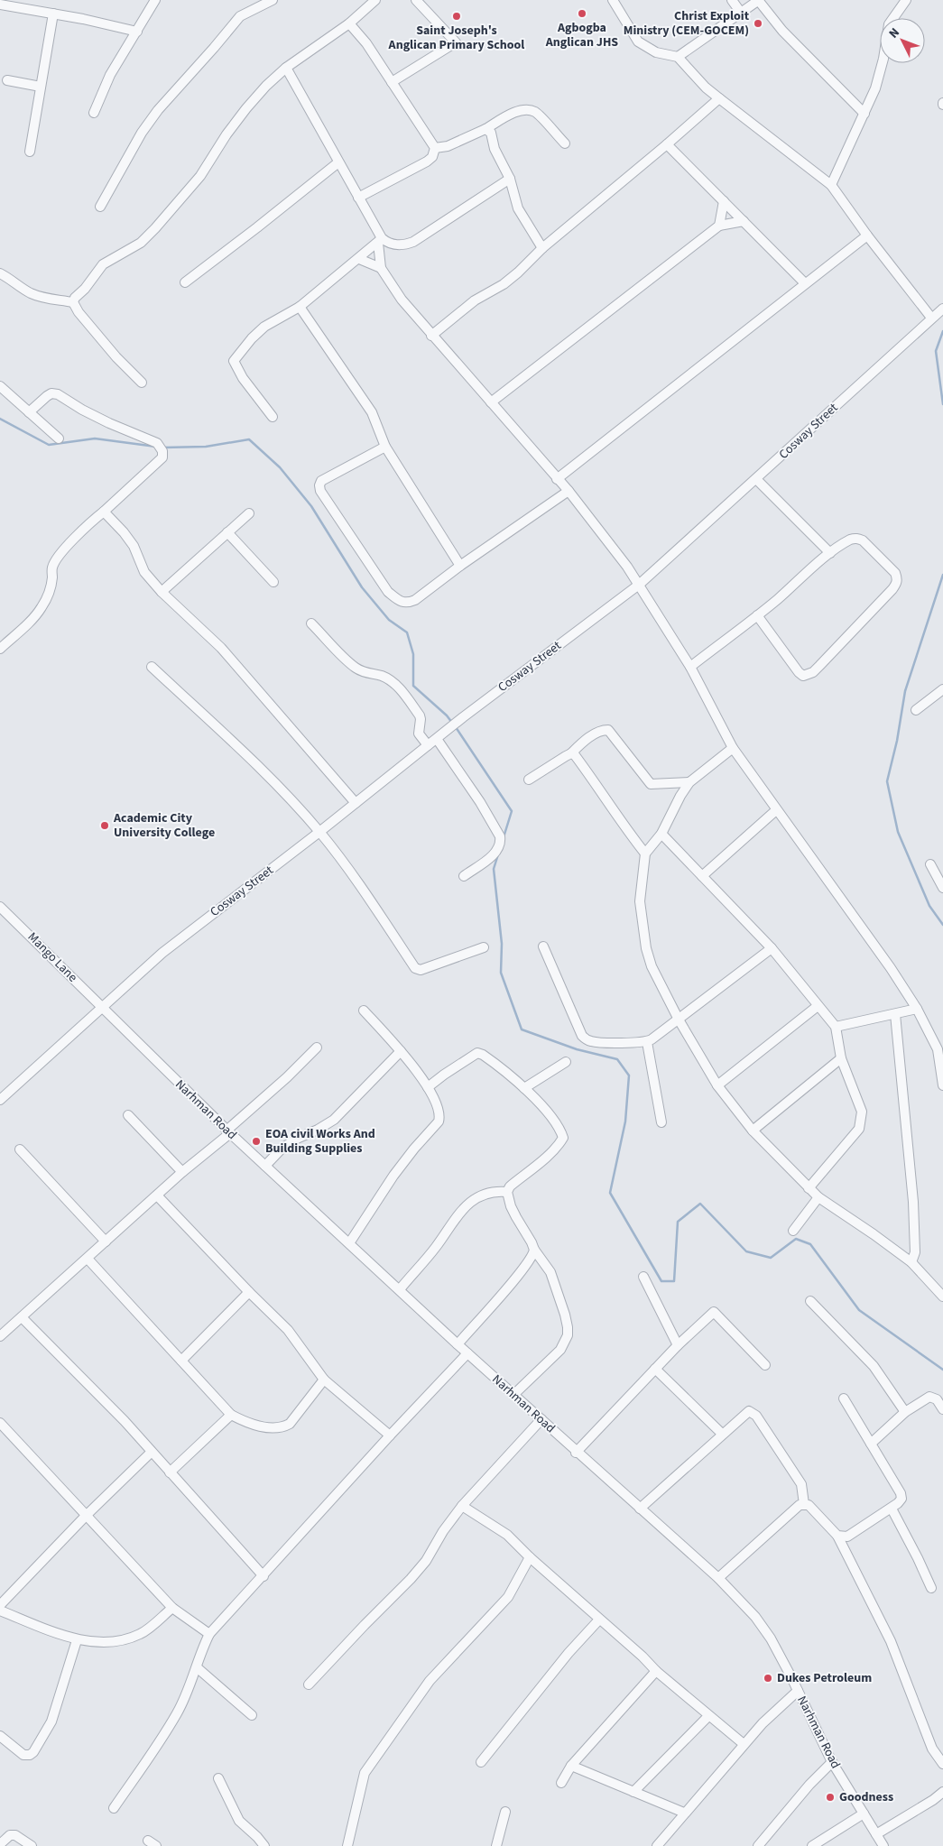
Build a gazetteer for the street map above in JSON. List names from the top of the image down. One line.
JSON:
{"streets":{"street":["Cosway Street","Mango Lane","Narhman Road"]},"crossings":[["Cosway Street","Mango Lane"],["Cosway Street","Narhman Road"],["Mango Lane","Narhman Road"]],"places":["Agbogba Anglican JHS","Saint Joseph's Anglican Primary School","Christ Exploit Ministry (CEM-GOCEM)","Academic City University College","EOA civil Works And Building Supplies","Dukes Petroleum","Goodness"],"north":"top left"}
